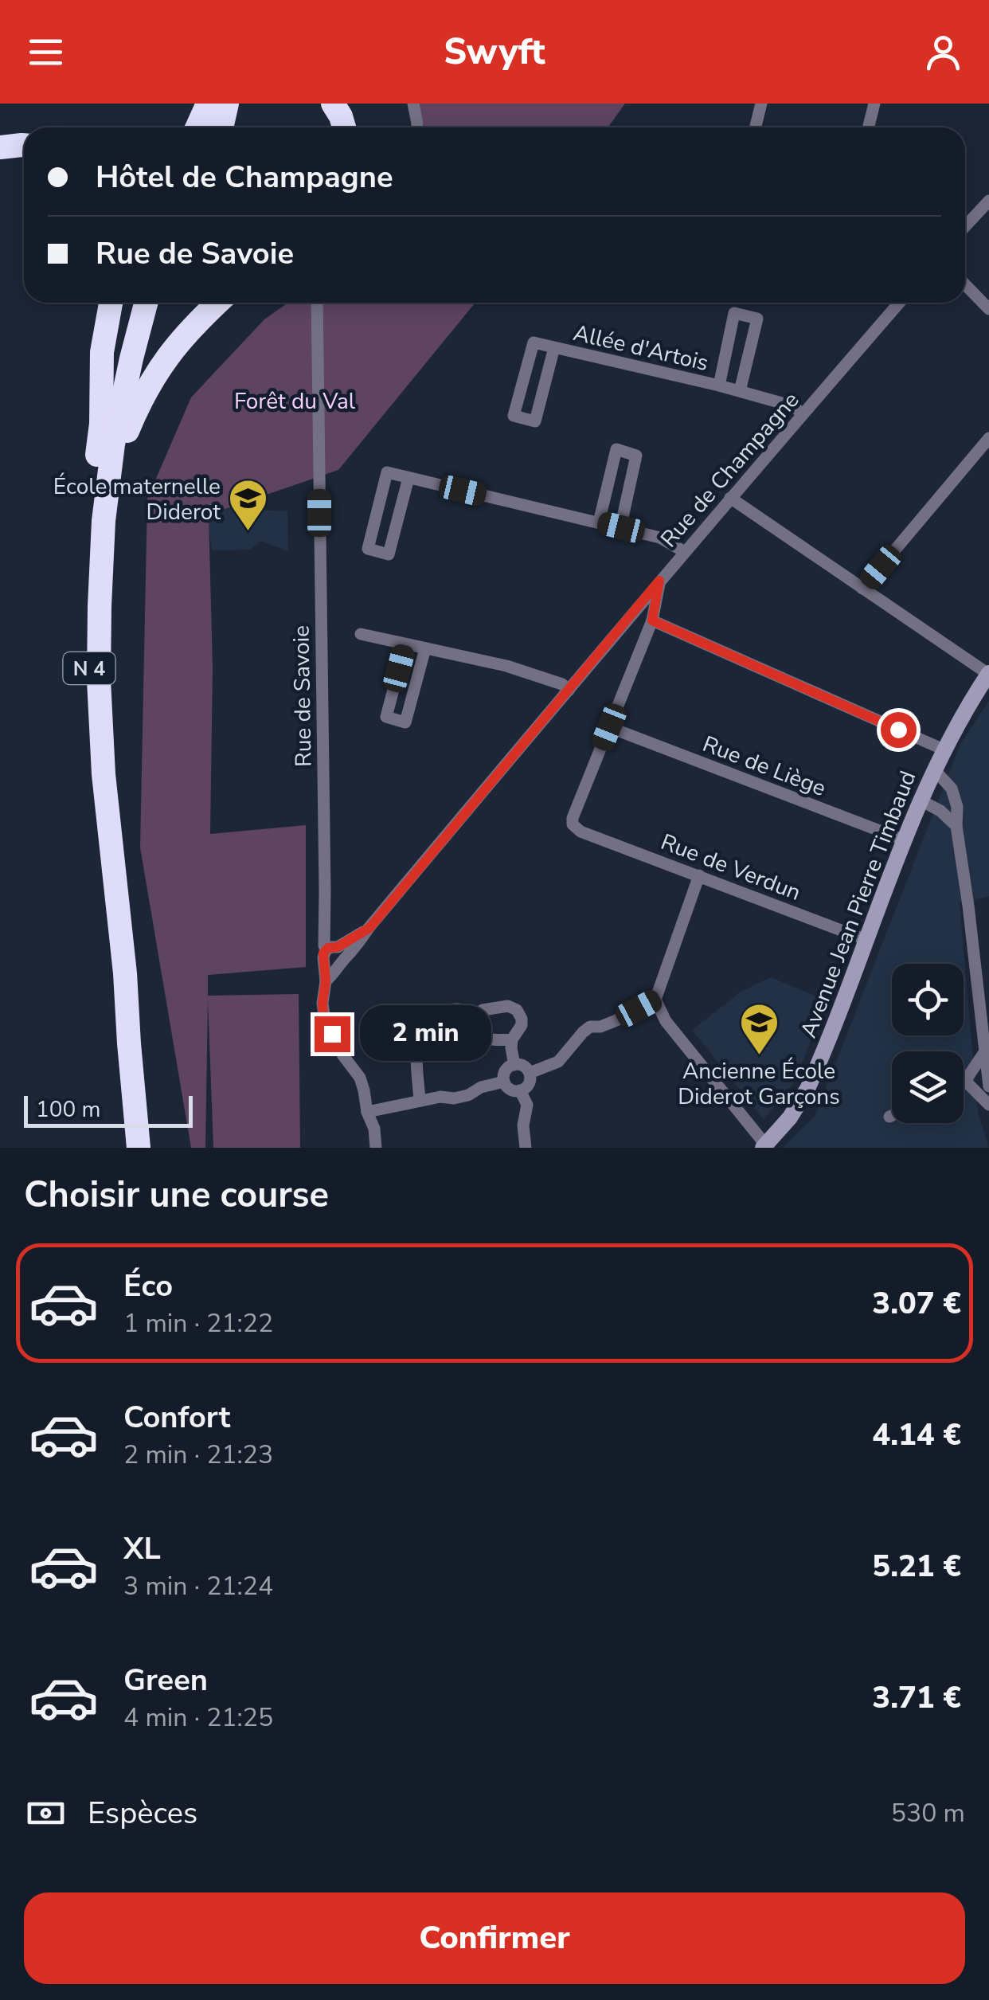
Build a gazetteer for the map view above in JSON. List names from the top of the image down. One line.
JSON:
{"streets":{"highway":["N 4"],"main road":["Avenue Jean Pierre Timbaud"],"street":["Allée d'Artois","Rue de Champagne","Rue de Savoie","Rue de Liège","Rue de Verdun"]},"crossings":[["Allée d'Artois","Rue de Champagne"],["Rue de Champagne","Rue de Savoie"],["Rue de Liège","Rue de Verdun"],["Rue de Liège","Avenue Jean Pierre Timbaud"],["Rue de Verdun","Avenue Jean Pierre Timbaud"]],"parks":["Forêt du Val"],"places":{"school or university":["École maternelle Diderot","Ancienne École Diderot Garçons"]},"scale_bar":"100 m","page":{"header":"Swyft","banner":["Hôtel de Champagne","Rue de Savoie"],"bubble":"2 min","scale":"100 m","heading":"Choisir une course","list":[{"name":"Éco","note":"1 min · 21:22","value":"3.07 €"},{"name":"Confort","note":"2 min · 21:23","value":"4.14 €"},{"name":"XL","note":"3 min · 21:24","value":"5.21 €"},{"name":"Green","note":"4 min · 21:25","value":"3.71 €"}],"pay":["Espèces","530 m"],"buttons":"Confirmer"}}
